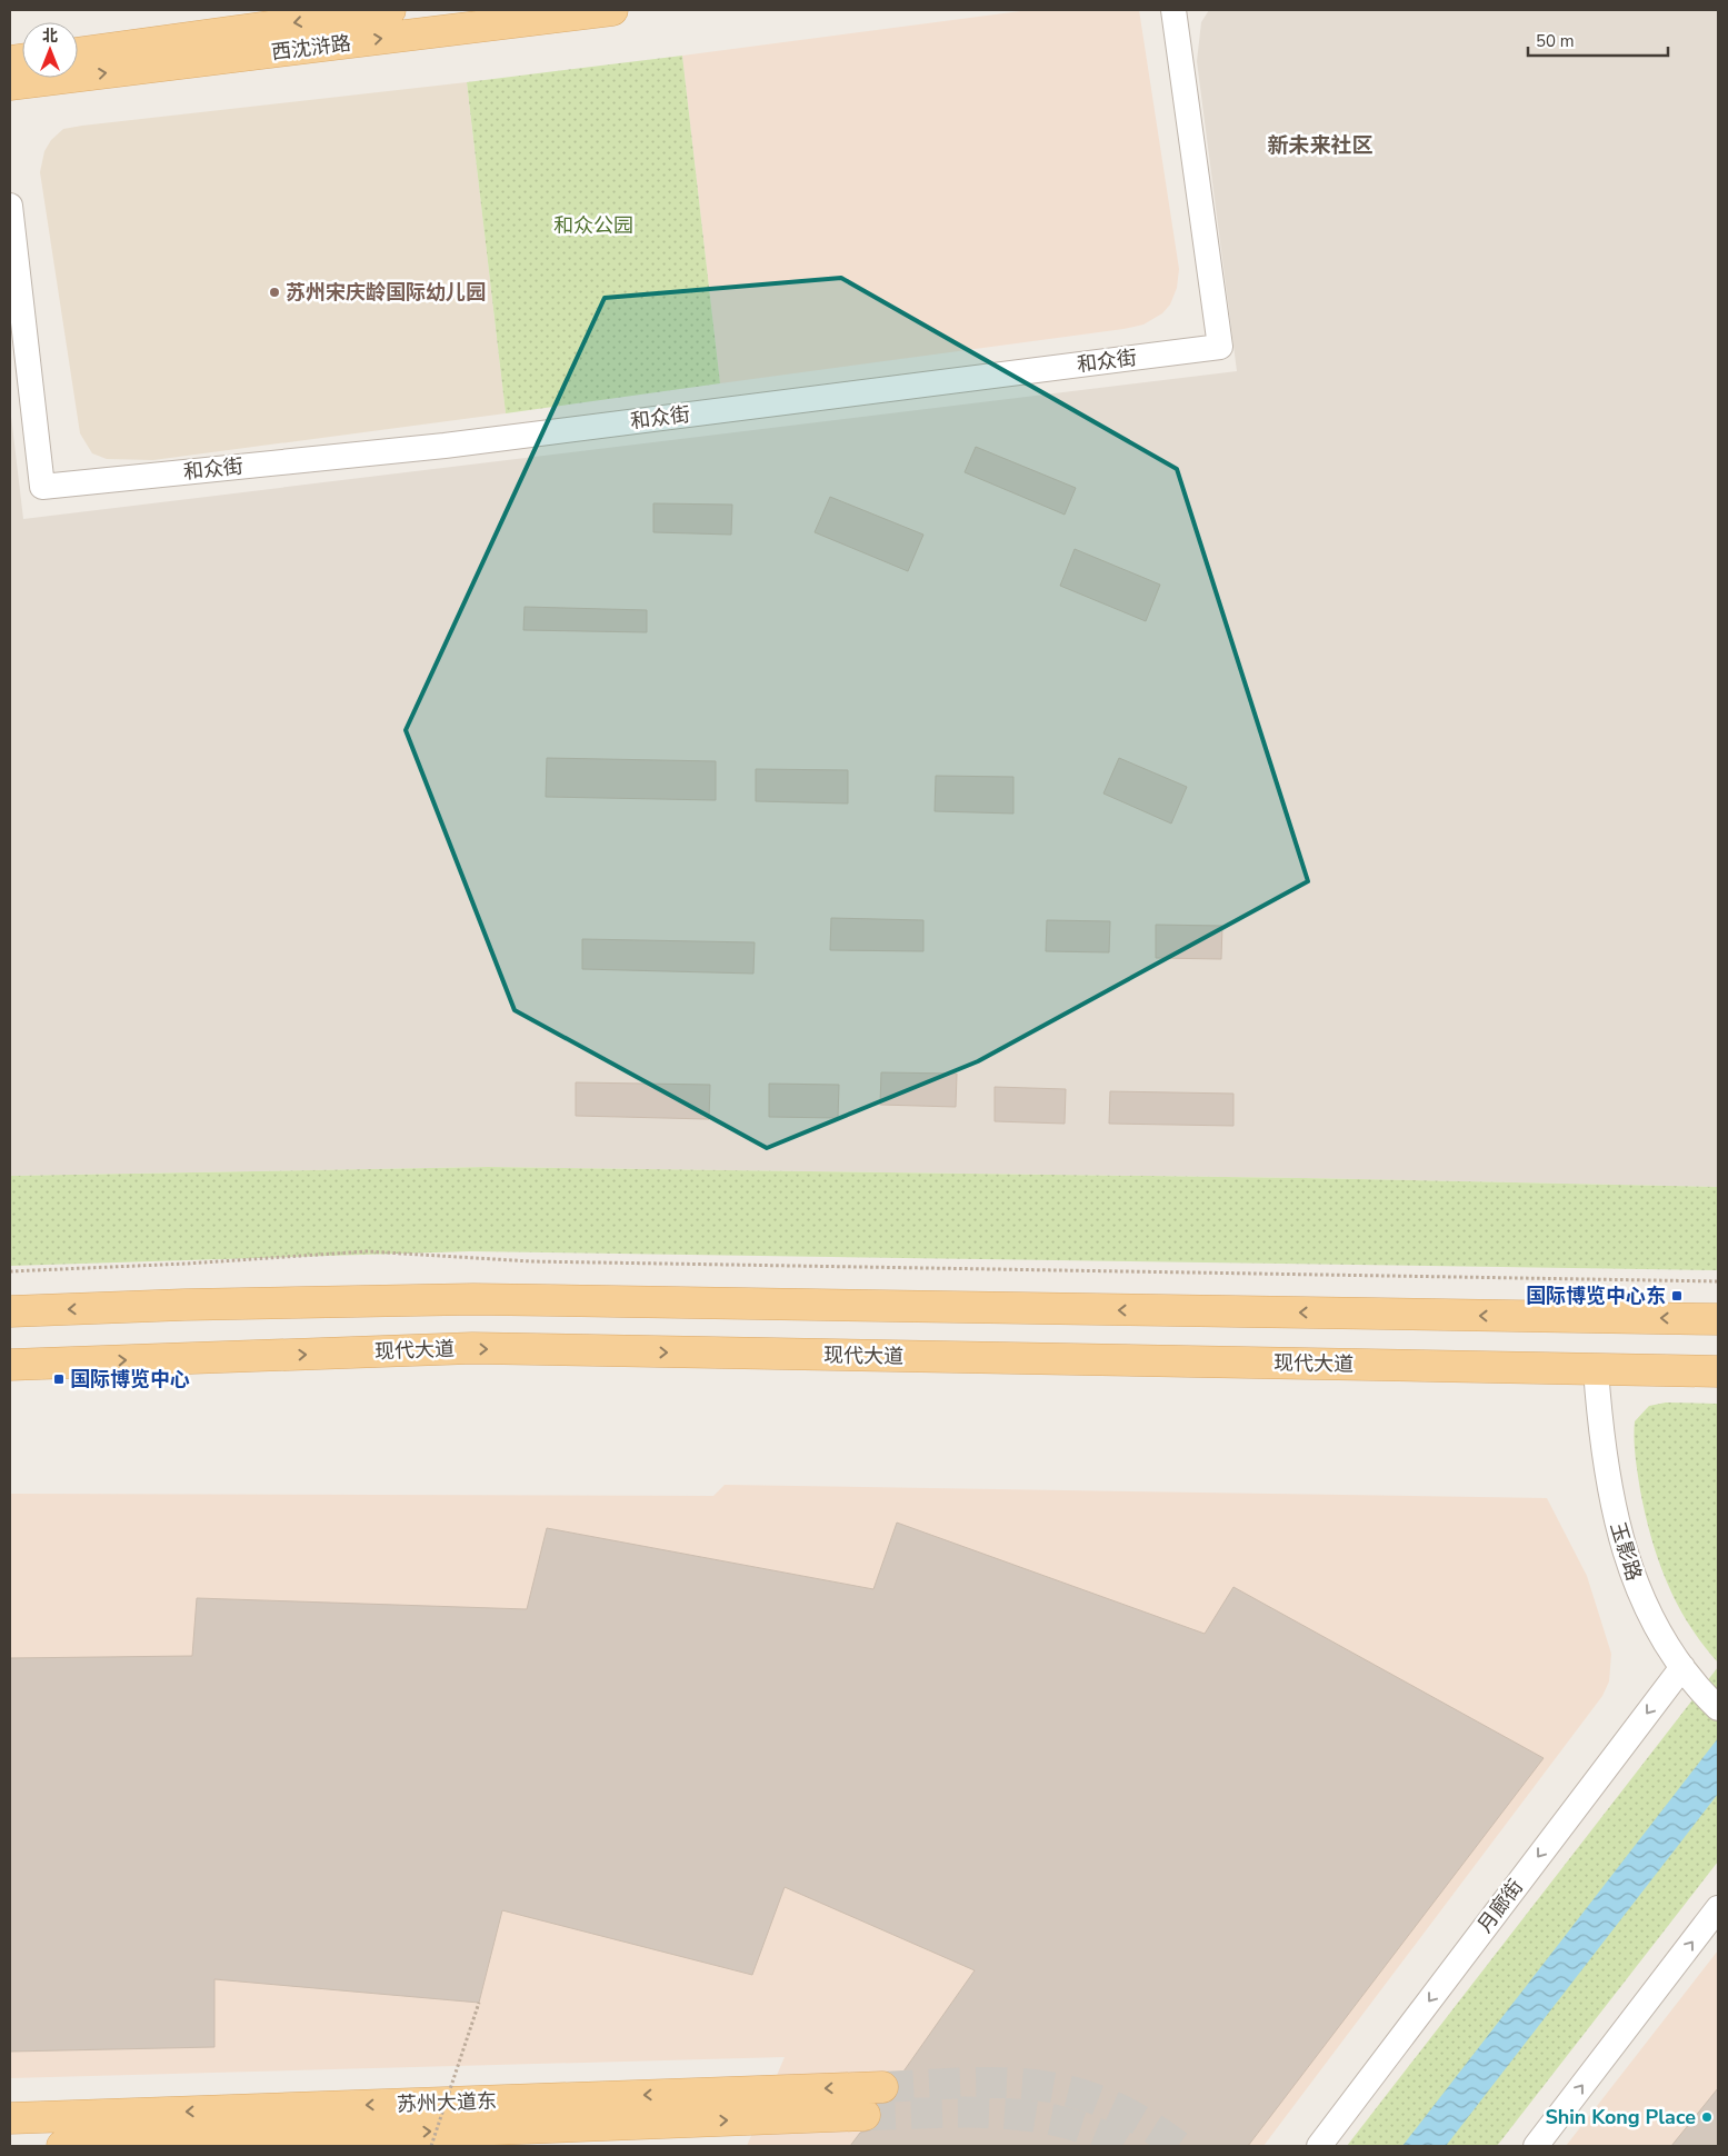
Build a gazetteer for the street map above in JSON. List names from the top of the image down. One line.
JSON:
{"streets":{"main road":["西沈浒路","现代大道","苏州大道东"],"street":["和众街","玉影路","月廊街"]},"crossings":[["现代大道","玉影路"],["玉影路","月廊街"]],"districts":["新未来社区"],"parks":["和众公园"],"places":{"other":["苏州宋庆龄国际幼儿园","Shin Kong Place"],"transit":["国际博览中心东","国际博览中心"]},"scale_bar":"50 m","north":"top"}
